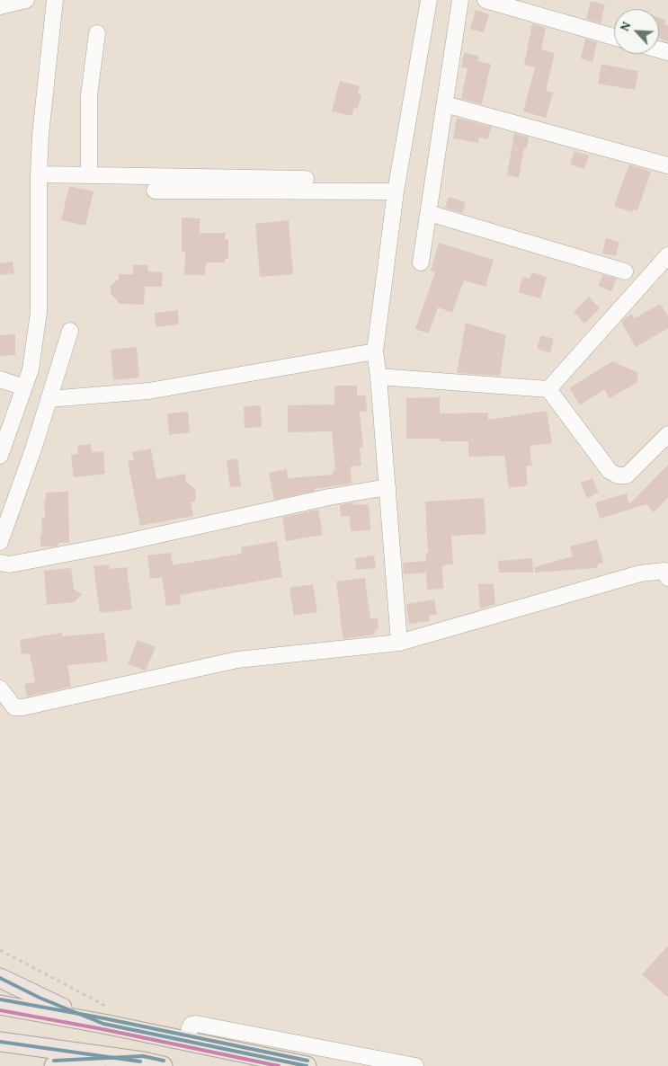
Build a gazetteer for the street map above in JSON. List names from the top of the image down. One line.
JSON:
{"north":"top left"}
